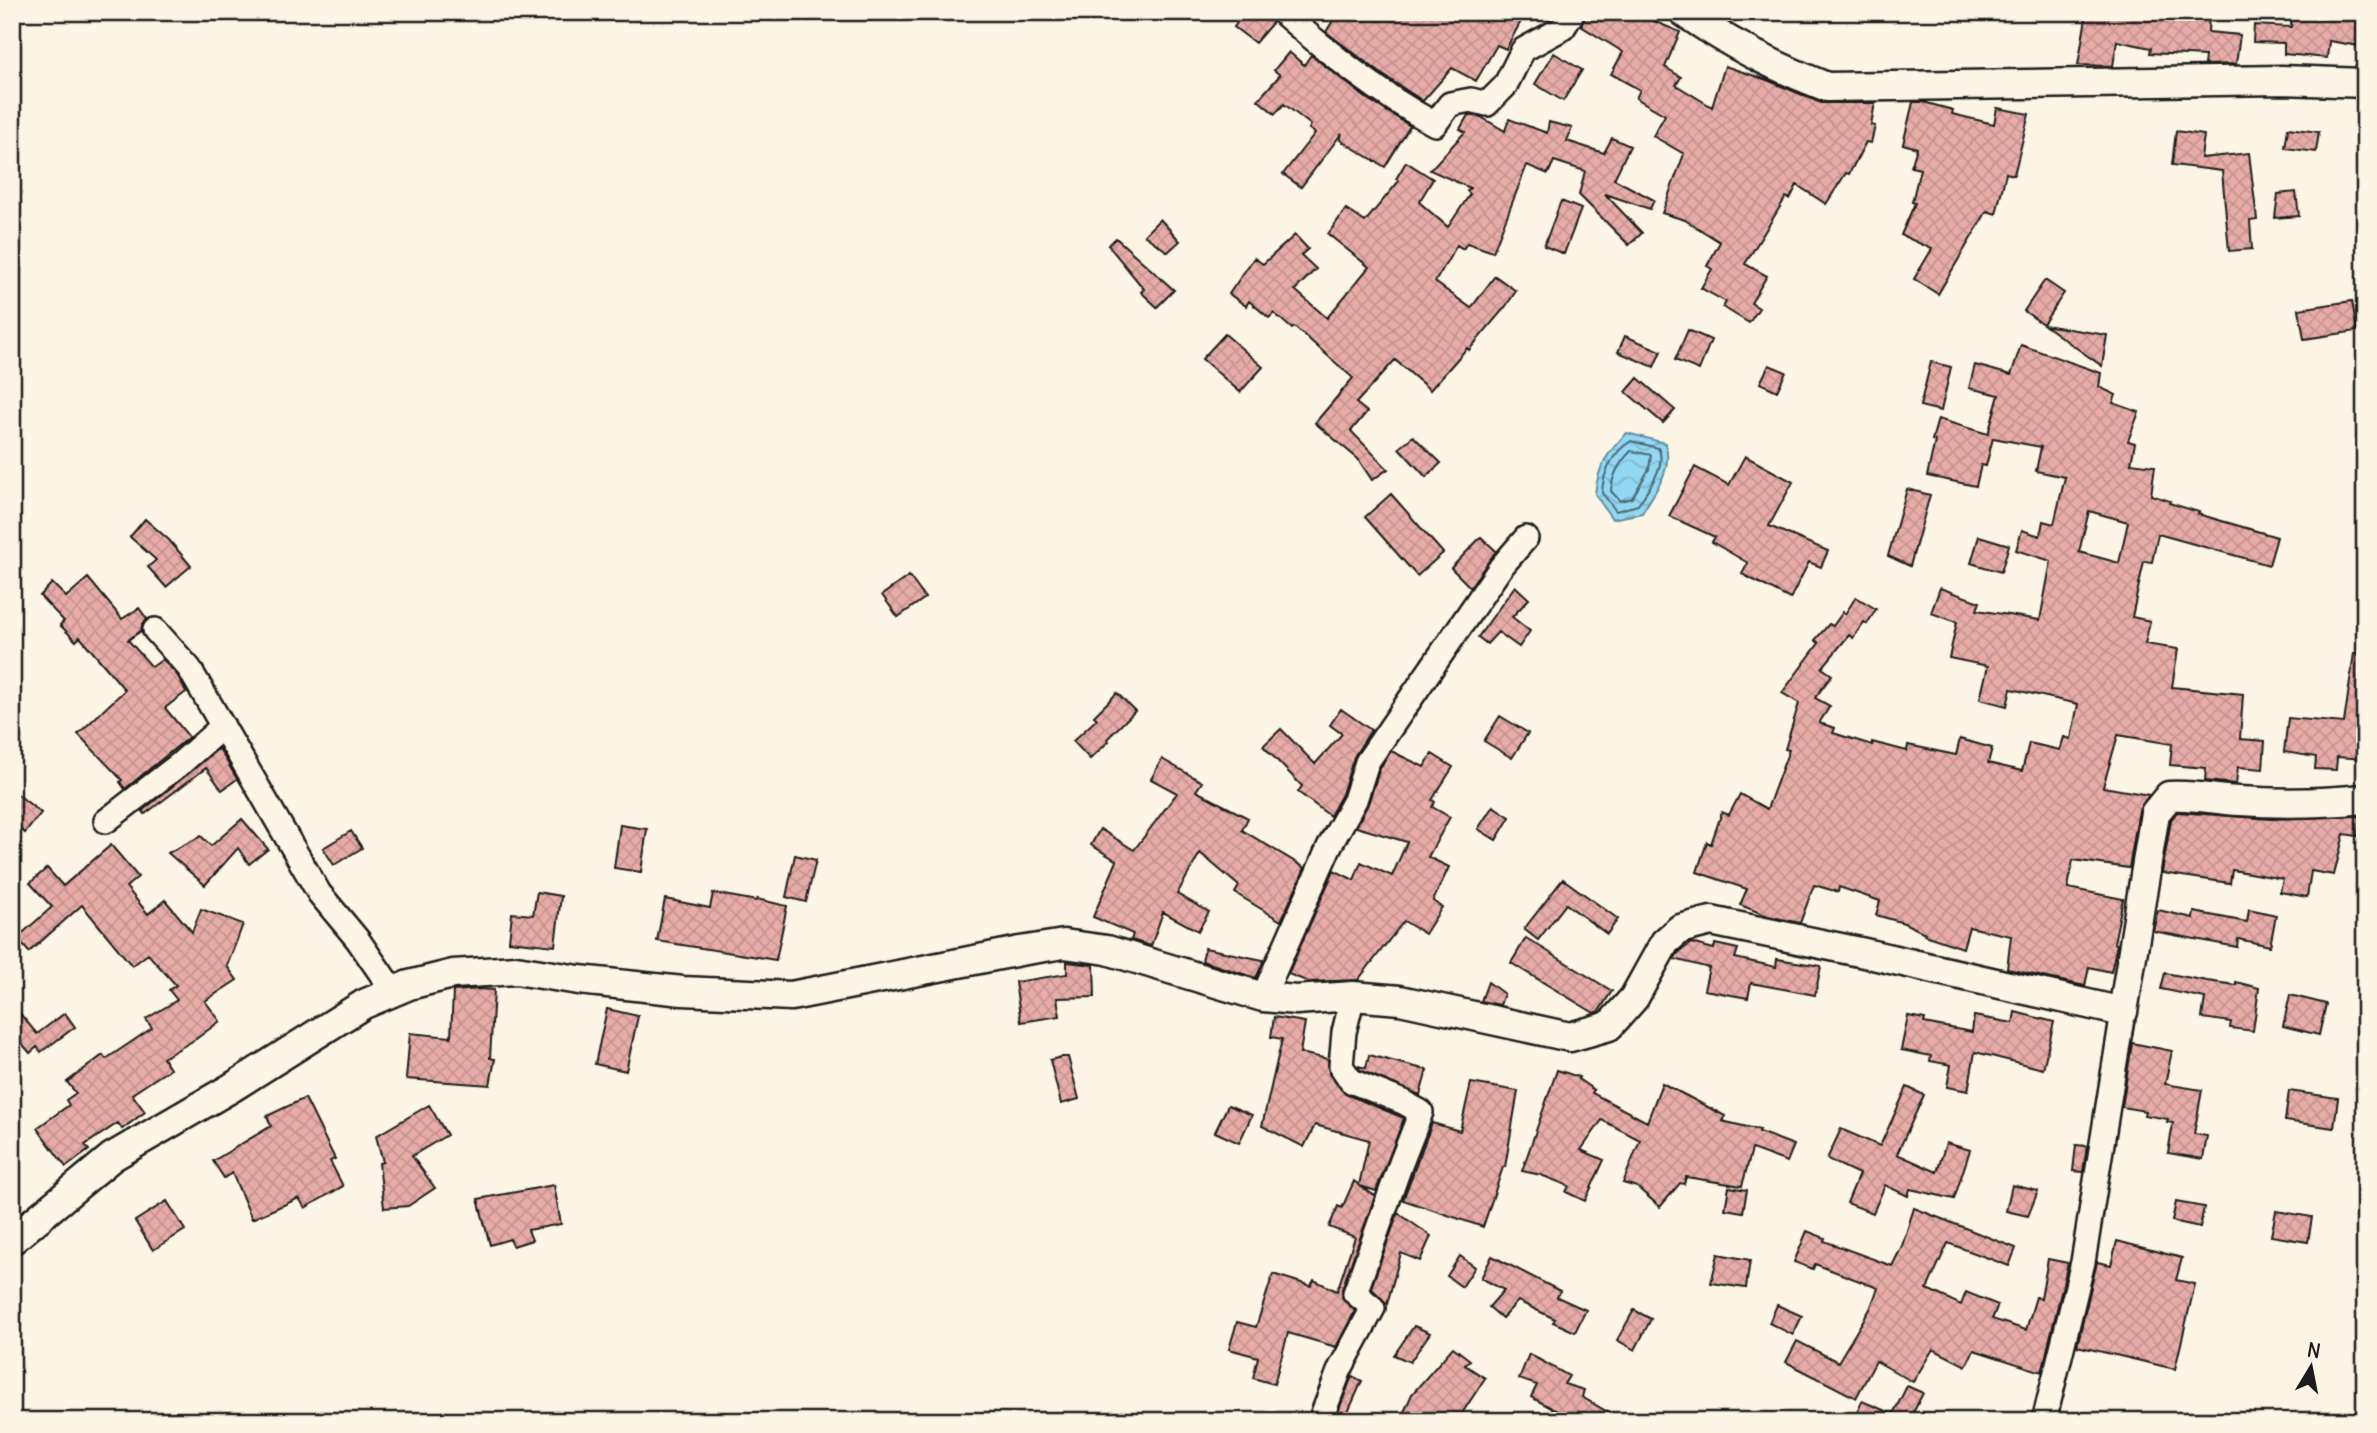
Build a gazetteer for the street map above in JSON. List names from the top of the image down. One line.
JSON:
{"north":"top"}
